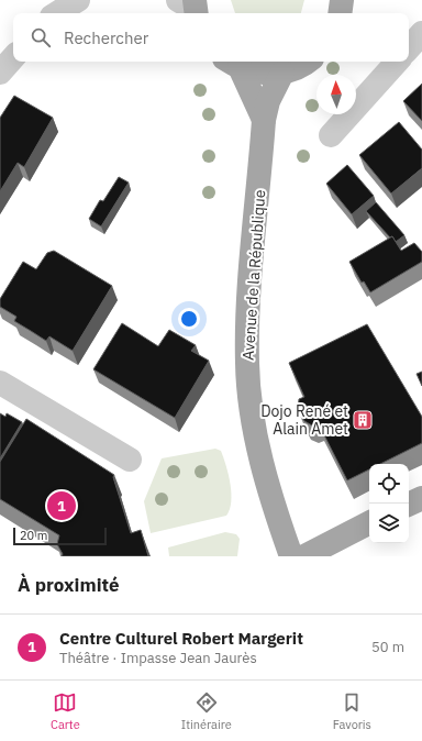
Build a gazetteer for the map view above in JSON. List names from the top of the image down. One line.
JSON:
{"streets":{"main road":["Avenue de la République"]},"places":{"building":["Dojo René et Alain Amet"]},"scale_bar":"20 m","north":"top","page":{"search":"Rechercher","pins":"1","scale":"20 m","heading":"À proximité","list":[{"mark":"1","name":"Centre Culturel Robert Margerit","note":"Théâtre · Impasse Jean Jaurès","value":"50 m"}],"nav":["Carte","Itinéraire","Favoris"]}}
